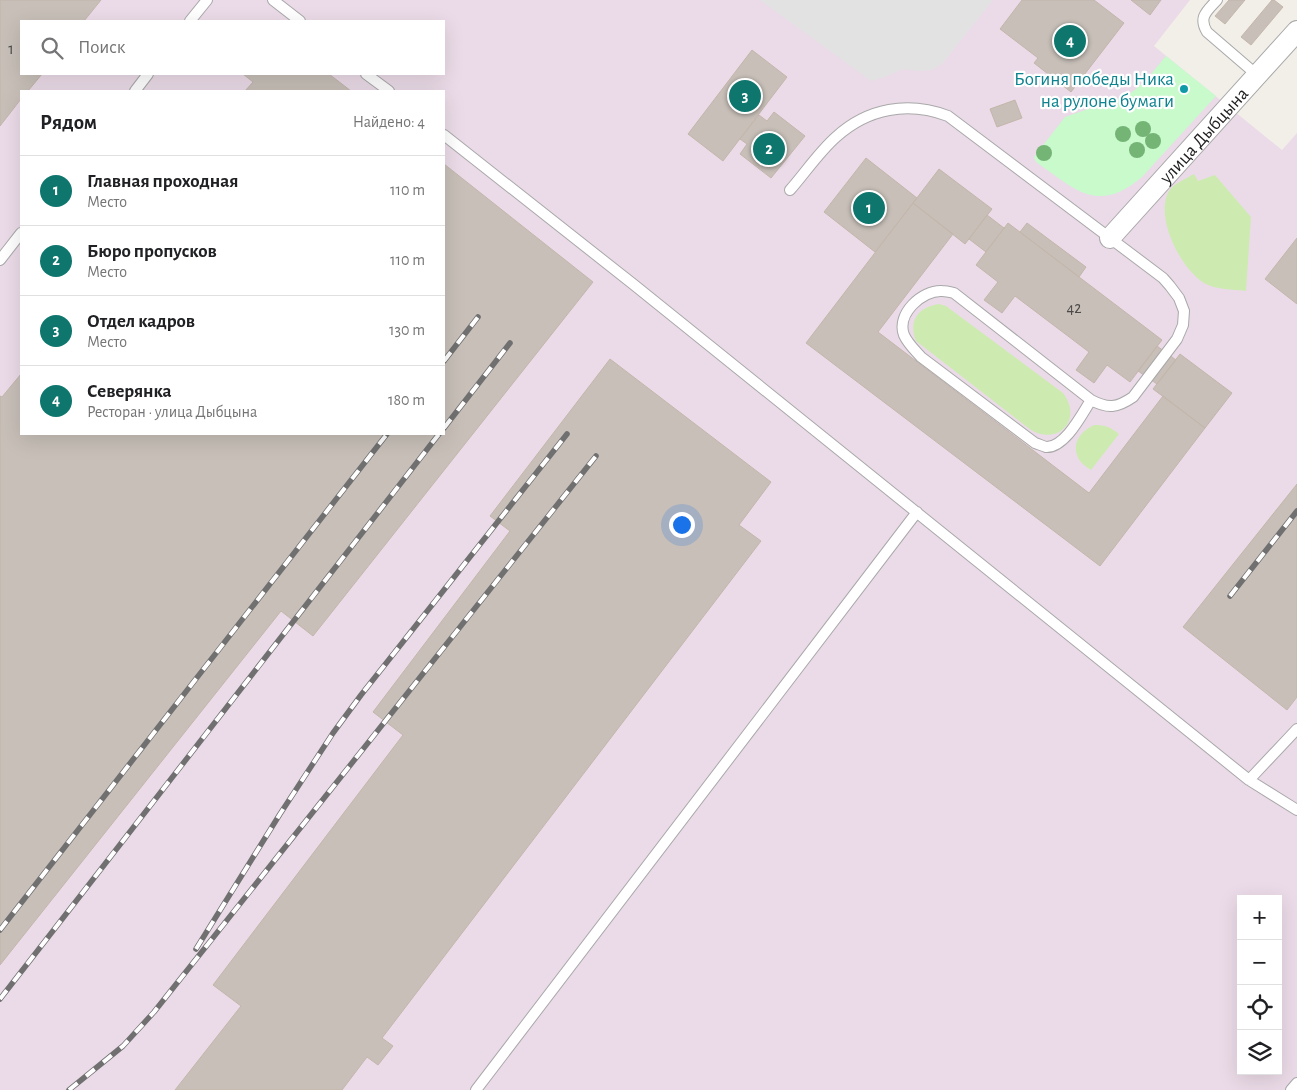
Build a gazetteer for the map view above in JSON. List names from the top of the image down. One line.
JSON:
{"streets":{"street":["улица Дыбцына"]},"places":["Богиня победы Ника на рулоне бумаги"],"house_numbers":["1","42"],"page":{"search":"Поиск","pins":["4","3","2","1"],"heading":["Рядом","Найдено: 4"],"list":[{"mark":"1","name":"Главная проходная","note":"Место","value":"110 m"},{"mark":"2","name":"Бюро пропусков","note":"Место","value":"110 m"},{"mark":"3","name":"Отдел кадров","note":"Место","value":"130 m"},{"mark":"4","name":"Северянка","note":"Ресторан · улица Дыбцына","value":"180 m"}],"map_buttons":["+","−"]}}
